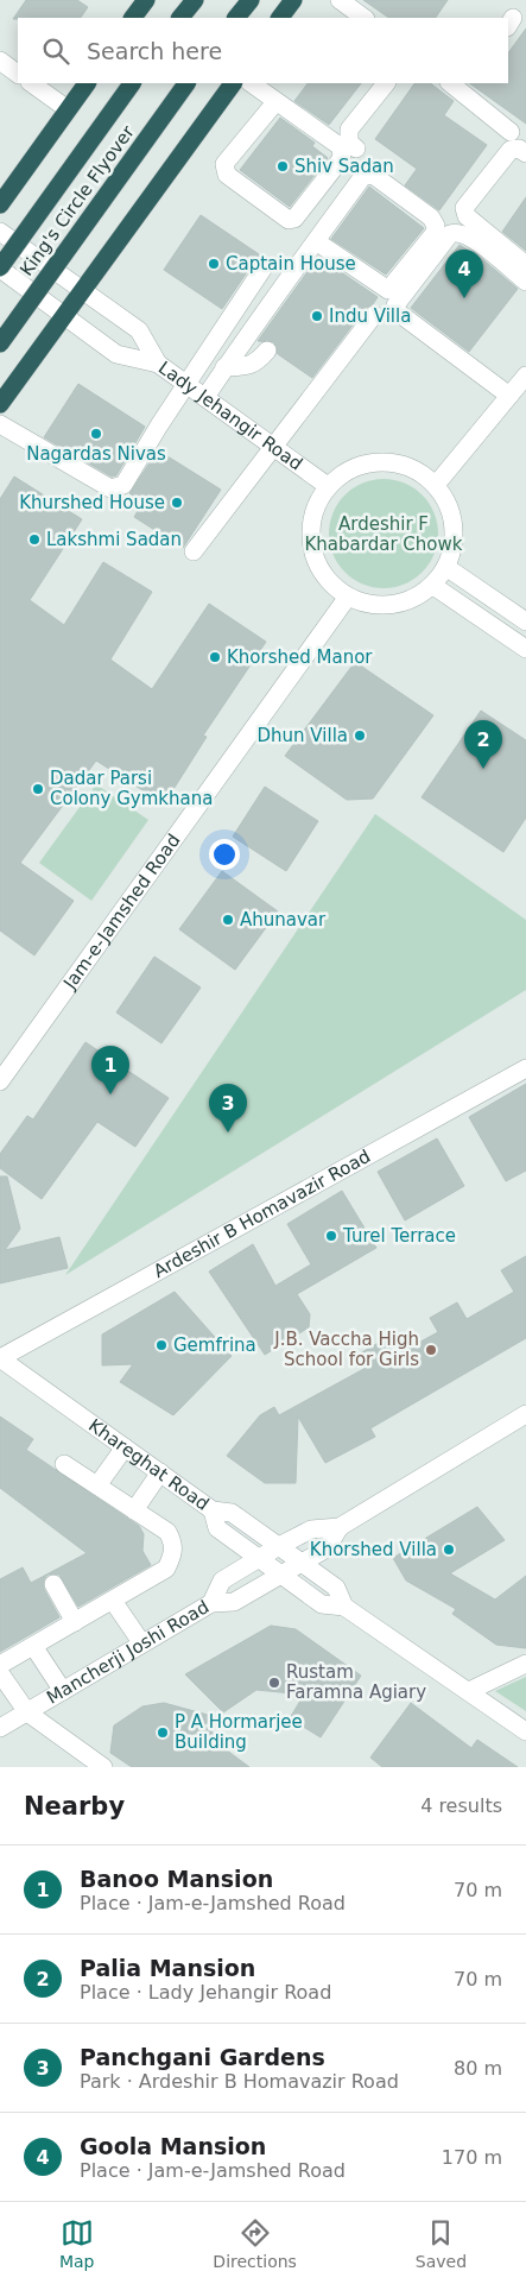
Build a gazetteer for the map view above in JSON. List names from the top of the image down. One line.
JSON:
{"streets":{"highway":["King's Circle Flyover"],"street":["Lady Jehangir Road","Jam-e-Jamshed Road","Ardeshir B Homavazir Road","Khareghat Road","Mancherji Joshi Road"]},"crossings":[["Lady Jehangir Road","Jam-e-Jamshed Road"],["Ardeshir B Homavazir Road","Khareghat Road"],["Khareghat Road","Mancherji Joshi Road"]],"parks":["Ardeshir F Khabardar Chowk"],"places":["Shiv Sadan","Captain House","Indu Villa","Nagardas Nivas","Khurshed House","Lakshmi Sadan","Khorshed Manor","Dhun Villa","Dadar Parsi Colony Gymkhana","Ahunavar","Turel Terrace","Gemfrina","J.B. Vaccha High School for Girls","Khorshed Villa","Rustam Faramna Agiary","P A Hormarjee Building"],"page":{"search":"Search here","pins":["4","2","1","3"],"heading":["Nearby","4 results"],"list":[{"mark":"1","name":"Banoo Mansion","note":"Place · Jam-e-Jamshed Road","value":"70 m"},{"mark":"2","name":"Palia Mansion","note":"Place · Lady Jehangir Road","value":"70 m"},{"mark":"3","name":"Panchgani Gardens","note":"Park · Ardeshir B Homavazir Road","value":"80 m"},{"mark":"4","name":"Goola Mansion","note":"Place · Jam-e-Jamshed Road","value":"170 m"}],"nav":["Map","Directions","Saved"]}}
